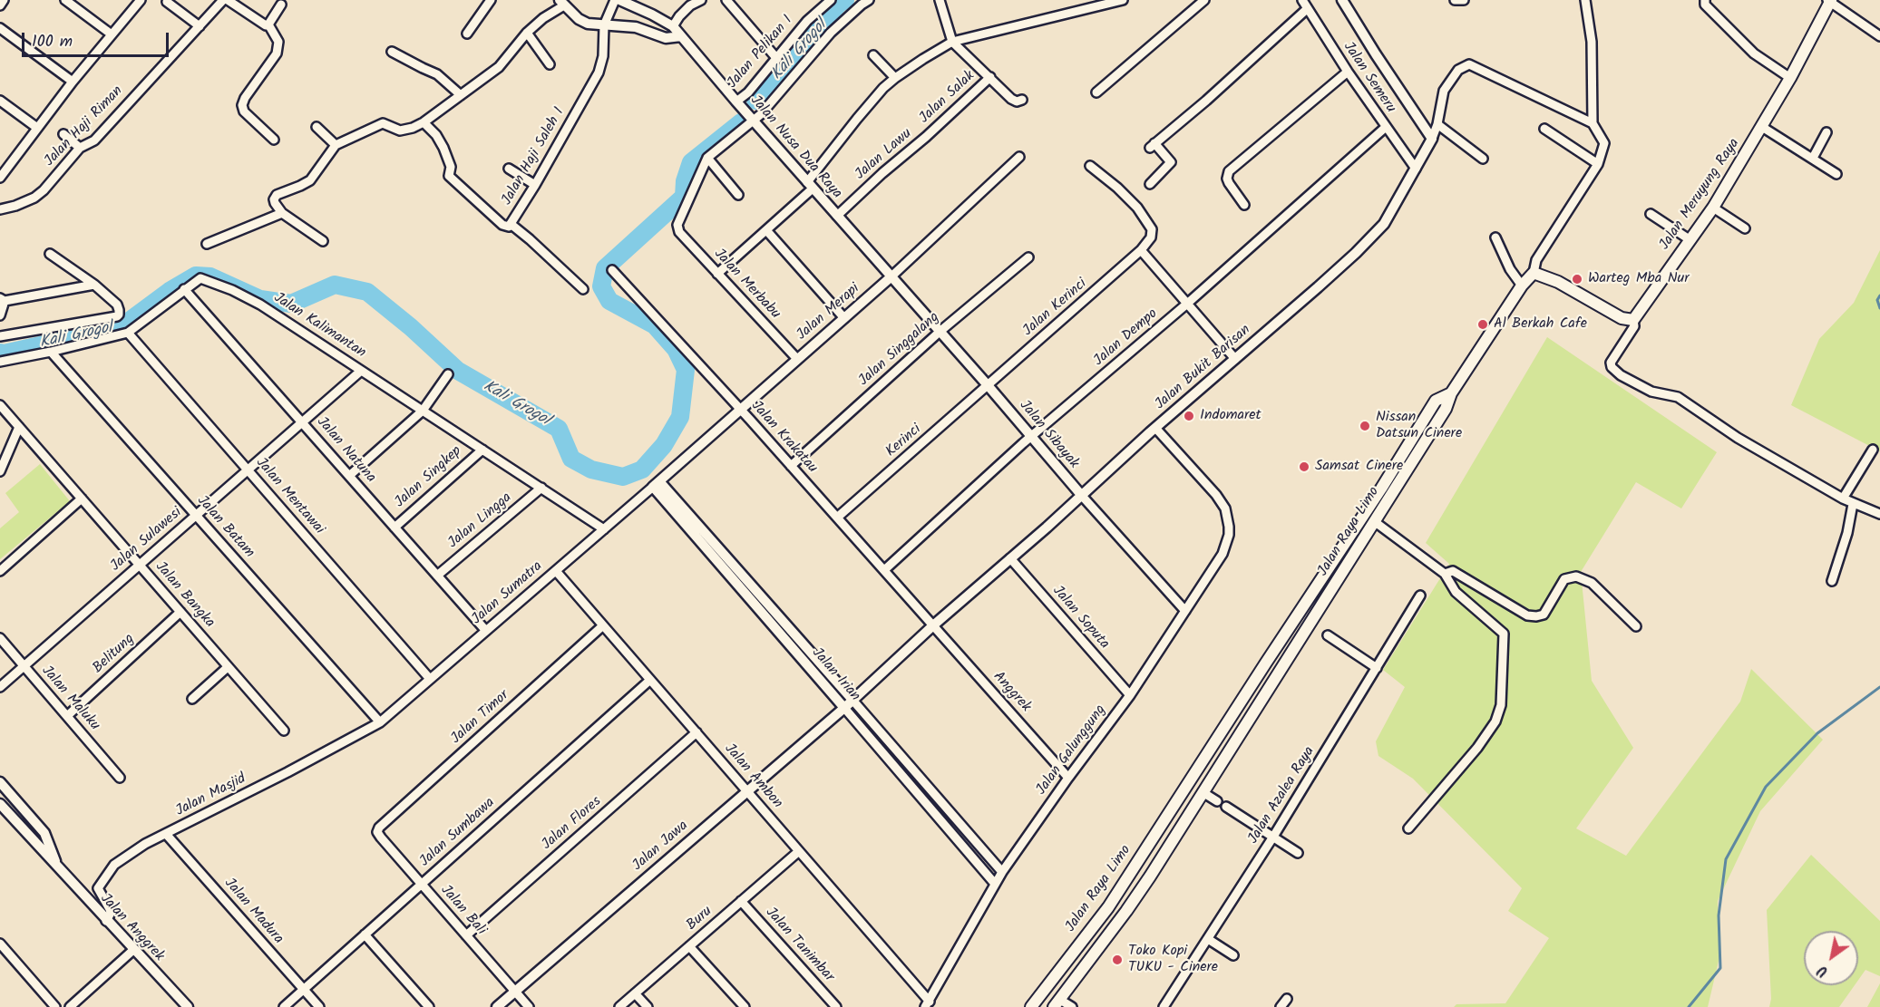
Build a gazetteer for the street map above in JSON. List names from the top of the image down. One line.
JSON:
{"streets":{"main road":["Jalan Meruyung Raya","Jalan Raya Limo"],"street":["Jalan Pelikan I","Jalan Semeru","Jalan Salak","Jalan Haji Riman","Jalan Nusa Dua Raya","Jalan Lawu","Jalan Haji Saleh I","Jalan Merbabu","Jalan Kerinci","Jalan Merapi","Jalan Kalimantan","Jalan Dempo","Jalan Singgalang","Jalan Bukit Barisan","Jalan Sibayak","Jalan Krakatau","Kerinci","Jalan Natuna","Jalan Singkep","Jalan Mentawai","Jalan Lingga","Jalan Batam","Jalan Sulawesi","Jalan Sumatra","Jalan Bangka","Jalan Soputa","Belitung","Jalan Irian","Anggrek","Jalan Maluku","Jalan Timor","Jalan Galunggung","Jalan Ambon","Jalan Masjid","Jalan Azalea Raya","Jalan Flores","Jalan Sumbawa","Jalan Jawa","Jalan Bali","Jalan Madura","Buru","Jalan Anggrek","Jalan Tanimbar"]},"crossings":[["Jalan Pelikan I","Jalan Nusa Dua Raya"],["Jalan Semeru","Jalan Dempo"],["Jalan Semeru","Jalan Bukit Barisan"],["Jalan Salak","Jalan Lawu"],["Jalan Nusa Dua Raya","Jalan Lawu"],["Jalan Nusa Dua Raya","Jalan Merapi"],["Jalan Nusa Dua Raya","Jalan Sibayak"],["Jalan Merbabu","Jalan Merapi"],["Jalan Kerinci","Jalan Sibayak"],["Jalan Kerinci","Kerinci"],["Jalan Merapi","Jalan Sibayak"],["Jalan Merapi","Jalan Krakatau"],["Jalan Merapi","Jalan Sumatra"],["Jalan Merapi","Jalan Irian"],["Jalan Kalimantan","Jalan Natuna"],["Jalan Kalimantan","Jalan Singkep"],["Jalan Kalimantan","Jalan Mentawai"],["Jalan Kalimantan","Jalan Lingga"],["Jalan Kalimantan","Jalan Batam"],["Jalan Kalimantan","Jalan Sulawesi"],["Jalan Kalimantan","Jalan Sumatra"],["Jalan Dempo","Jalan Sibayak"],["Jalan Dempo","Jalan Krakatau"],["Jalan Singgalang","Jalan Sibayak"],["Jalan Singgalang","Jalan Krakatau"],["Jalan Bukit Barisan","Jalan Sibayak"],["Jalan Bukit Barisan","Jalan Krakatau"],["Jalan Bukit Barisan","Jalan Soputa"],["Jalan Bukit Barisan","Jalan Irian"],["Jalan Bukit Barisan","Anggrek"],["Jalan Bukit Barisan","Jalan Galunggung"],["Jalan Bukit Barisan","Jalan Jawa"],["Jalan Sibayak","Kerinci"],["Jalan Sibayak","Jalan Galunggung"],["Jalan Krakatau","Kerinci"],["Jalan Krakatau","Anggrek"],["Jalan Natuna","Jalan Singkep"],["Jalan Natuna","Jalan Lingga"],["Jalan Natuna","Jalan Sulawesi"],["Jalan Natuna","Jalan Sumatra"],["Jalan Mentawai","Jalan Sulawesi"],["Jalan Mentawai","Jalan Sumatra"],["Jalan Batam","Jalan Sulawesi"],["Jalan Batam","Jalan Sumatra"],["Jalan Batam","Jalan Masjid"],["Jalan Sulawesi","Jalan Bangka"],["Jalan Sulawesi","Jalan Maluku"],["Jalan Sumatra","Jalan Irian"],["Jalan Sumatra","Jalan Ambon"],["Jalan Sumatra","Jalan Masjid"],["Jalan Bangka","Belitung"],["Jalan Soputa","Jalan Galunggung"],["Belitung","Jalan Maluku"],["Jalan Irian","Jalan Galunggung"],["Jalan Irian","Jalan Jawa"],["Anggrek","Jalan Galunggung"],["Jalan Timor","Jalan Ambon"],["Jalan Timor","Jalan Bali"],["Jalan Galunggung","Jalan Ambon"],["Jalan Ambon","Jalan Flores"],["Jalan Ambon","Jalan Sumbawa"],["Jalan Ambon","Jalan Jawa"],["Jalan Ambon","Buru"],["Jalan Masjid","Jalan Madura"],["Jalan Masjid","Jalan Anggrek"],["Jalan Flores","Jalan Bali"],["Jalan Sumbawa","Jalan Bali"],["Jalan Sumbawa","Jalan Madura"],["Jalan Jawa","Jalan Bali"],["Buru","Jalan Tanimbar"]],"water":["Kali Grogol"],"places":["Warteg Mba Nur","Al Berkah Cafe","Indomaret","Nissan Datsun Cinere","Samsat Cinere","Toko Kopi TUKU - Cinere"],"scale_bar":"100 m","north":"bottom left"}
